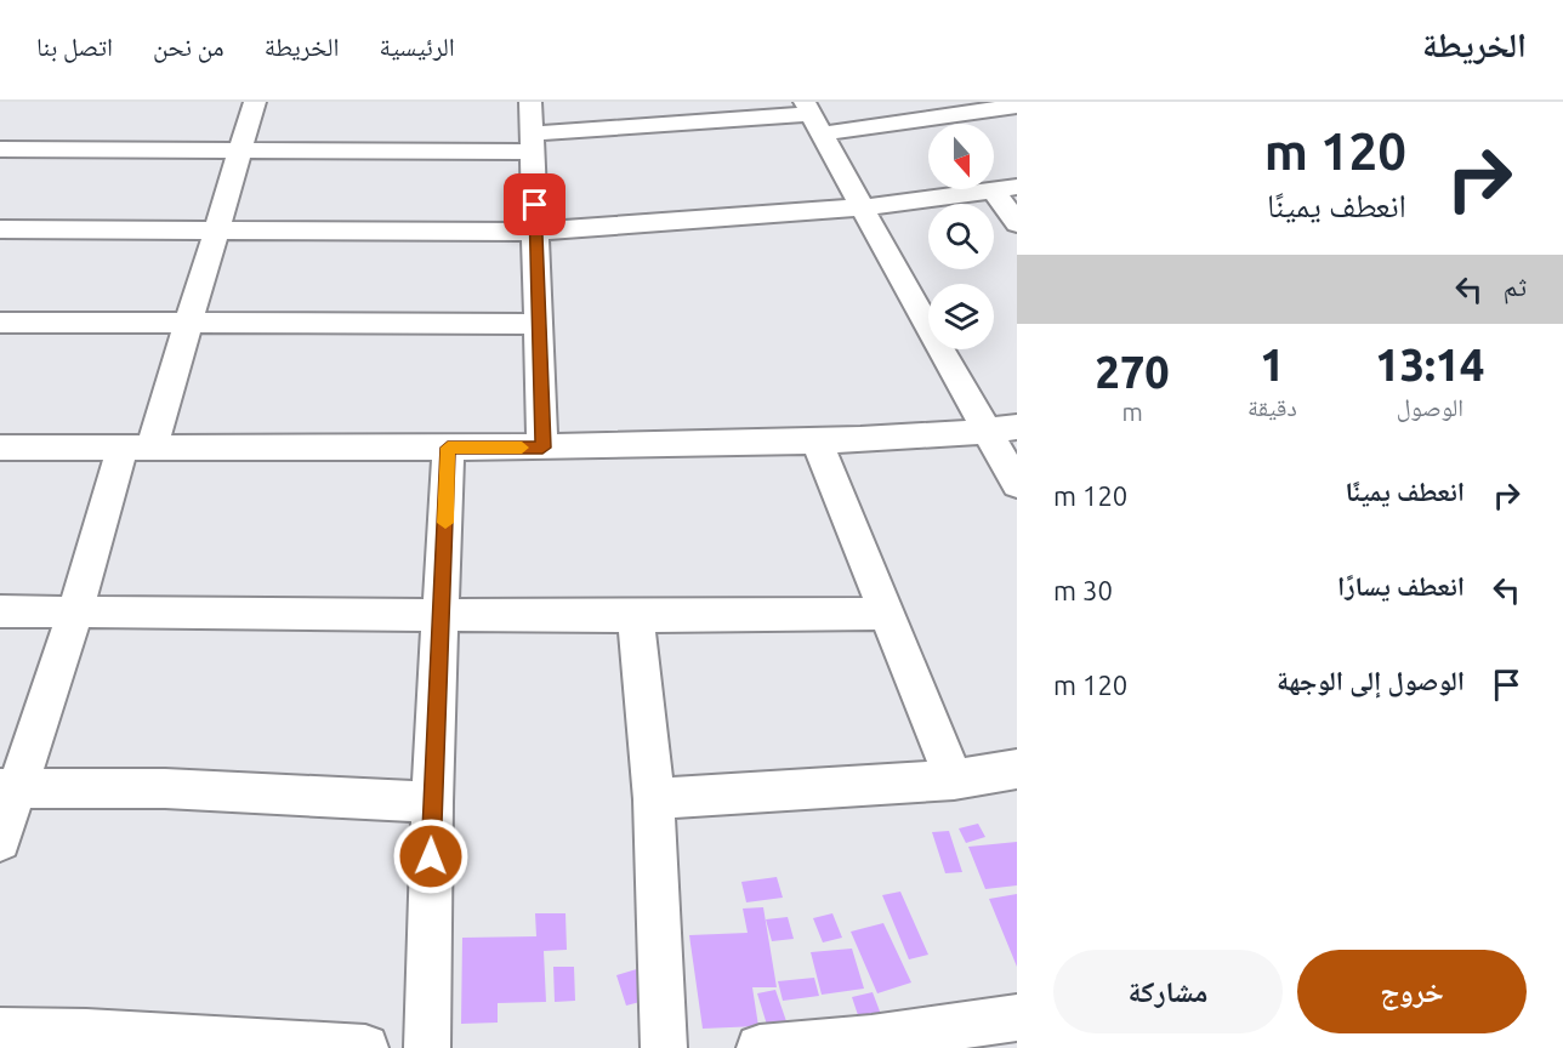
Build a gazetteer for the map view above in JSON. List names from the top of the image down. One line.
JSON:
{"north":"bottom","page":{"header":"الخريطة","nav":["الرئيسية","الخريطة","من نحن","اتصل بنا"],"turn":["120 m","انعطف يمينًا"],"then":"ثم","eta":["13:14","الوصول","1","دقيقة","270","m"],"list":[{"name":"انعطف يمينًا","value":"120 m"},{"name":"انعطف يسارًا","value":"30 m"},{"name":"الوصول إلى الوجهة","value":"120 m"}],"buttons":["خروج","مشاركة"]}}
